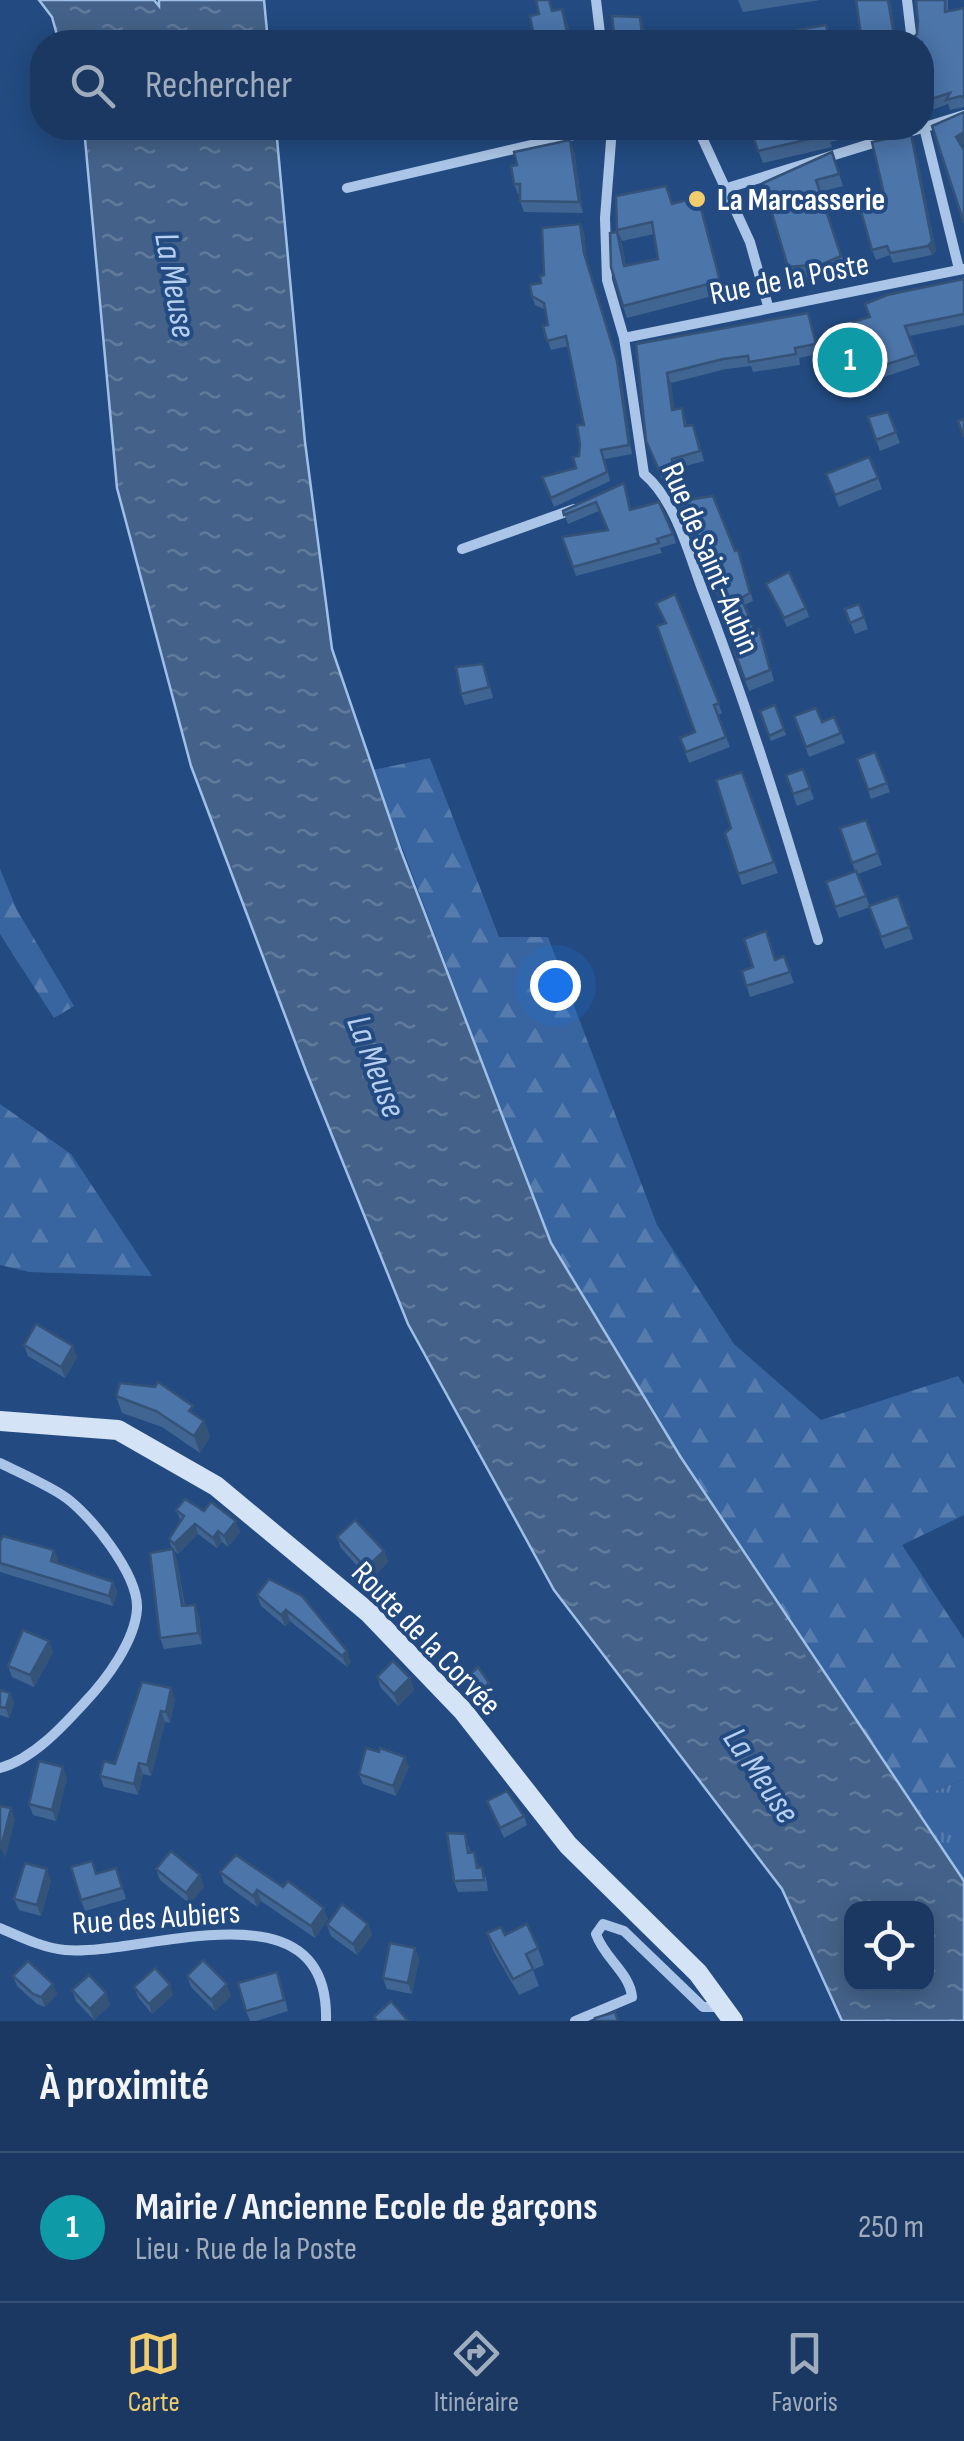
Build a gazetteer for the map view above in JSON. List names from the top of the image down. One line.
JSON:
{"streets":{"street":["Rue de la Poste","Rue de Saint-Aubin","Route de la Corvée","Rue des Aubiers"]},"crossings":[["Rue de la Poste","Rue de Saint-Aubin"]],"water":["La Meuse"],"places":["La Marcasserie"],"page":{"search":"Rechercher","pins":"1","heading":"À proximité","list":[{"mark":"1","name":"Mairie / Ancienne Ecole de garçons","note":"Lieu · Rue de la Poste","value":"250 m"}],"nav":["Carte","Itinéraire","Favoris"]}}
